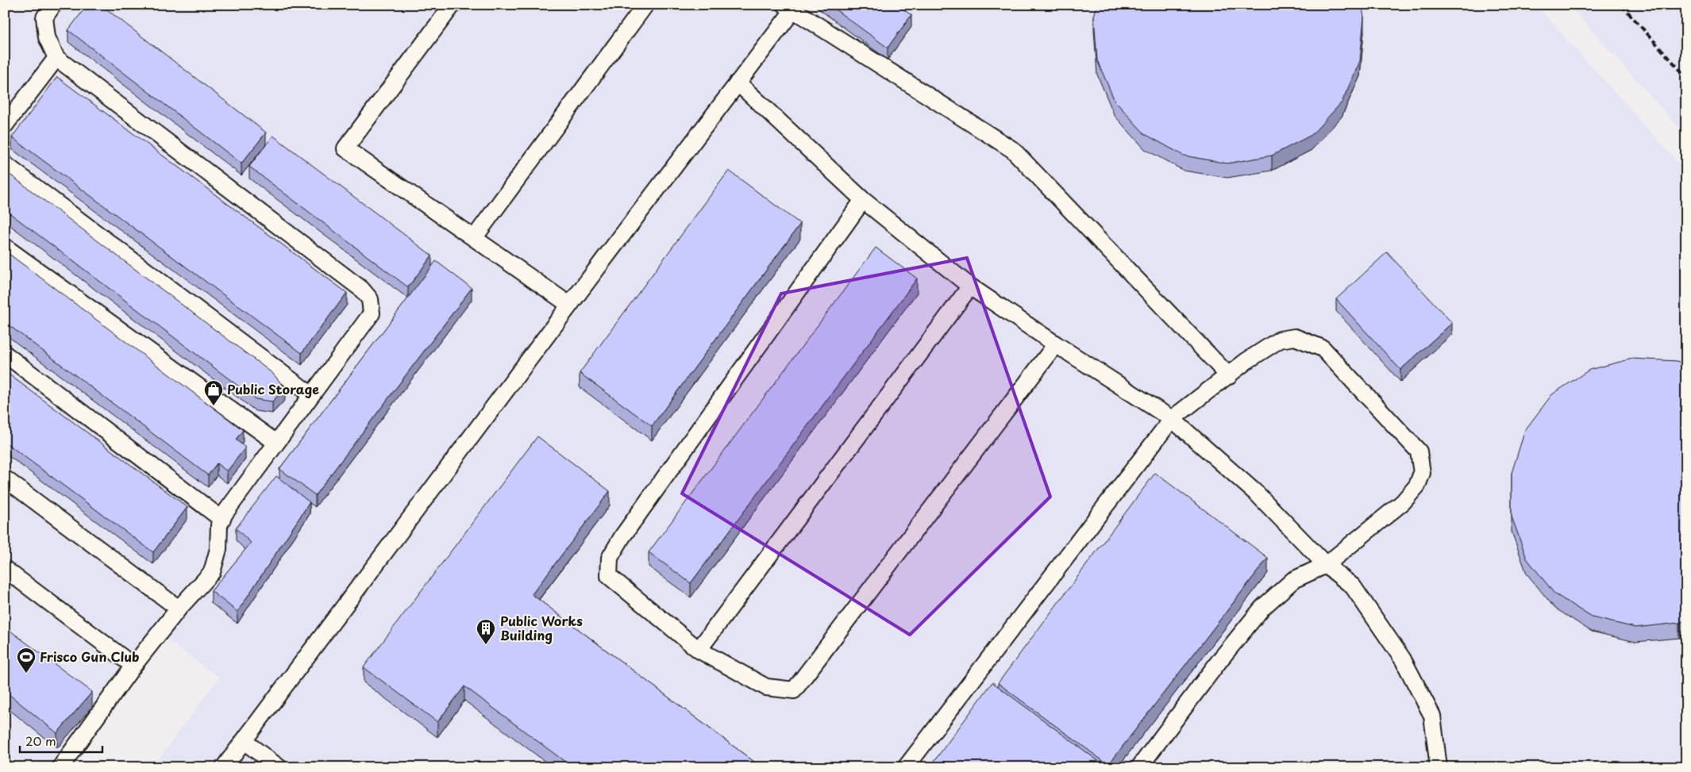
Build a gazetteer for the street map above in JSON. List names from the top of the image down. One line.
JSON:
{"places":{"shop":["Public Storage"],"building":["Public Works Building"],"sports":["Frisco Gun Club"]},"scale_bar":"20 m"}
